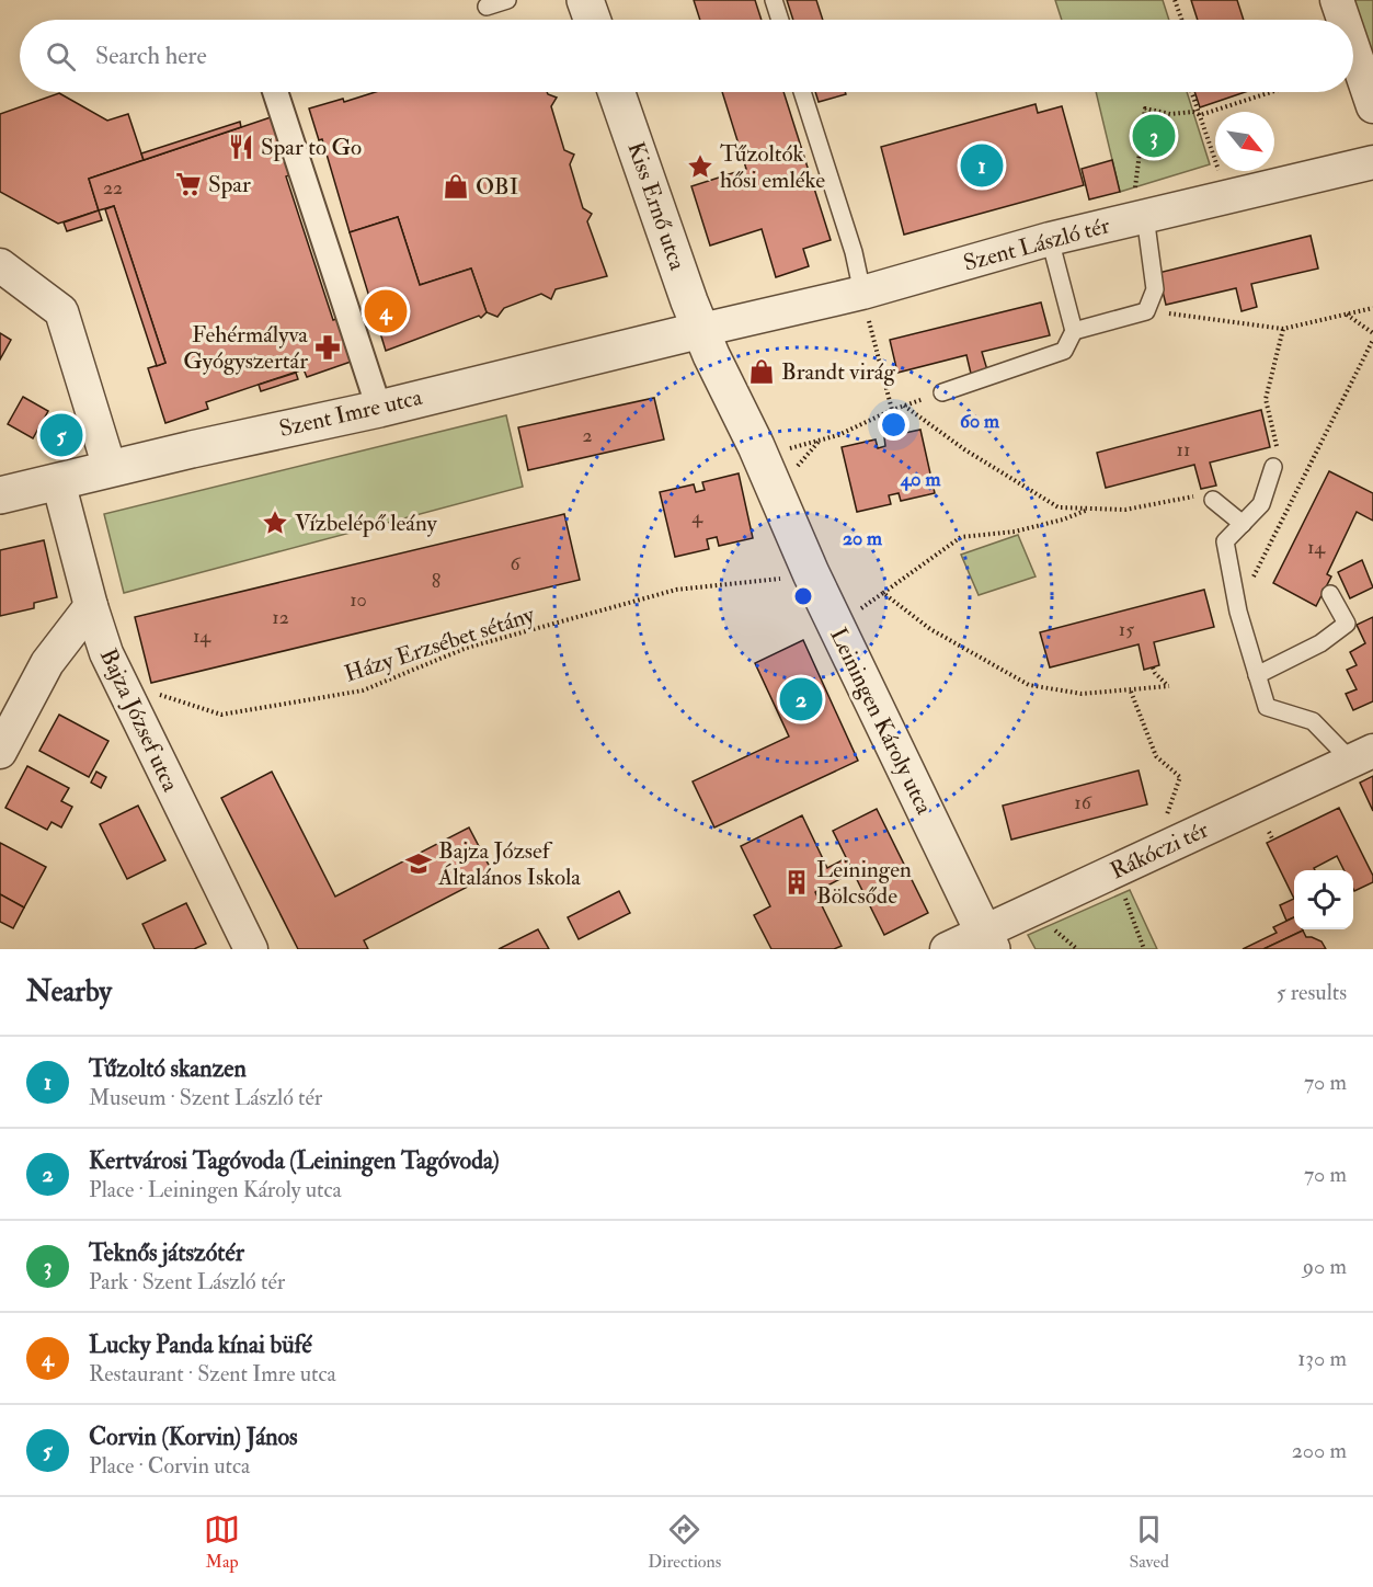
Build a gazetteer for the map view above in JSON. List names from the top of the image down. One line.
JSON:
{"streets":{"street":["Kiss Ernő utca","Szent László tér","Szent Imre utca","Bajza József utca","Leiningen Károly utca","Rákóczi tér"],"path":["Házy Erzsébet sétány"]},"crossings":[["Kiss Ernő utca","Szent László tér"],["Kiss Ernő utca","Szent Imre utca"],["Kiss Ernő utca","Leiningen Károly utca"],["Szent László tér","Szent Imre utca"],["Szent László tér","Leiningen Károly utca"],["Szent Imre utca","Bajza József utca"],["Szent Imre utca","Leiningen Károly utca"],["Házy Erzsébet sétány","Bajza József utca"],["Házy Erzsébet sétány","Leiningen Károly utca"],["Leiningen Károly utca","Rákóczi tér"]],"places":{"restaurant":["Spar to Go"],"place":["Tűzoltók hősi emléke","Vízbelépő leány"],"supermarket":["Spar"],"shop":["OBI","Brandt virág"],"pharmacy":["Fehérmályva Gyógyszertár"],"school or university":["Bajza József Általános Iskola"],"building":["Leiningen Bölcsőde"]},"house_numbers":["22","2","11","4","14","6","8","10","12","15","14","16"],"north":"bottom right","page":{"search":"Search here","pins":["3","1","4","5","2"],"heading":["Nearby","5 results"],"list":[{"mark":"1","name":"Tűzoltó skanzen","note":"Museum · Szent László tér","value":"70 m"},{"mark":"2","name":"Kertvárosi Tagóvoda (Leiningen Tagóvoda)","note":"Place · Leiningen Károly utca","value":"70 m"},{"mark":"3","name":"Teknős játszótér","note":"Park · Szent László tér","value":"90 m"},{"mark":"4","name":"Lucky Panda kínai büfé","note":"Restaurant · Szent Imre utca","value":"130 m"},{"mark":"5","name":"Corvin (Korvin) János","note":"Place · Corvin utca","value":"200 m"}],"nav":["Map","Directions","Saved"]},"rings":["60 m","40 m","20 m"]}
